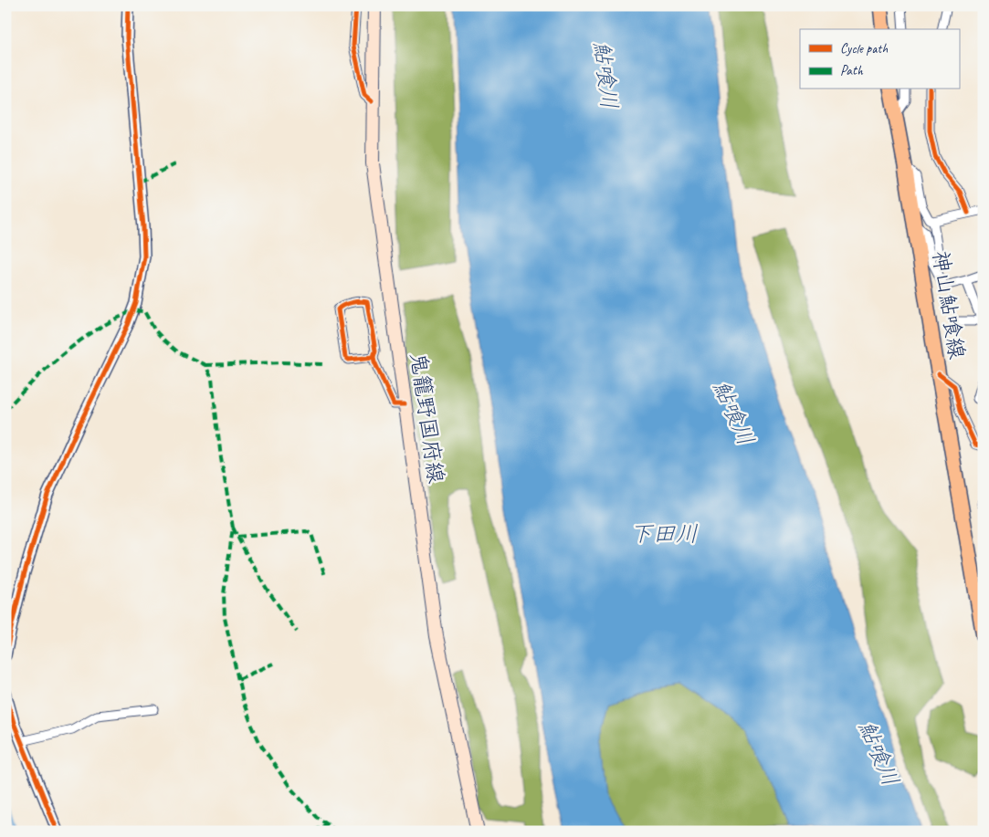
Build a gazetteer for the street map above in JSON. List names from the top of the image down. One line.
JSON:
{"streets":{"main road":["神山鮎喰線","鬼籠野国府線"]},"water":["鮎喰川","下田川"],"legend":["Cycle path","Path"]}
